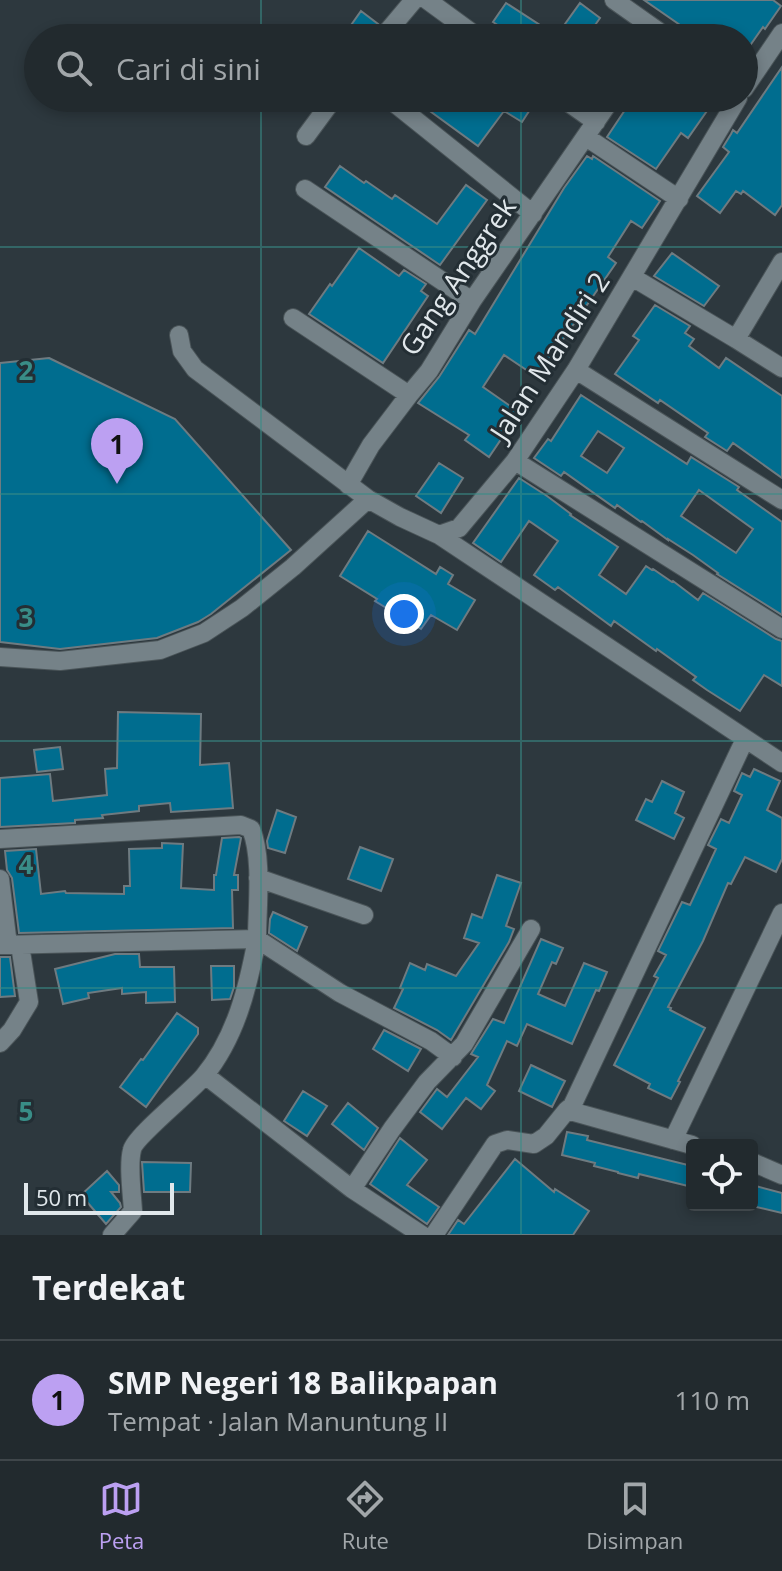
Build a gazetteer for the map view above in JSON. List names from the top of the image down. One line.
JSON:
{"streets":{"street":["Gang Anggrek","Jalan Mandiri 2"]},"scale_bar":"50 m","page":{"search":"Cari di sini","pins":"1","scale":"50 m","heading":"Terdekat","list":[{"mark":"1","name":"SMP Negeri 18 Balikpapan","note":"Tempat · Jalan Manuntung II","value":"110 m"}],"nav":["Peta","Rute","Disimpan"]},"grid":{"rows":["2","3","4","5"]}}
